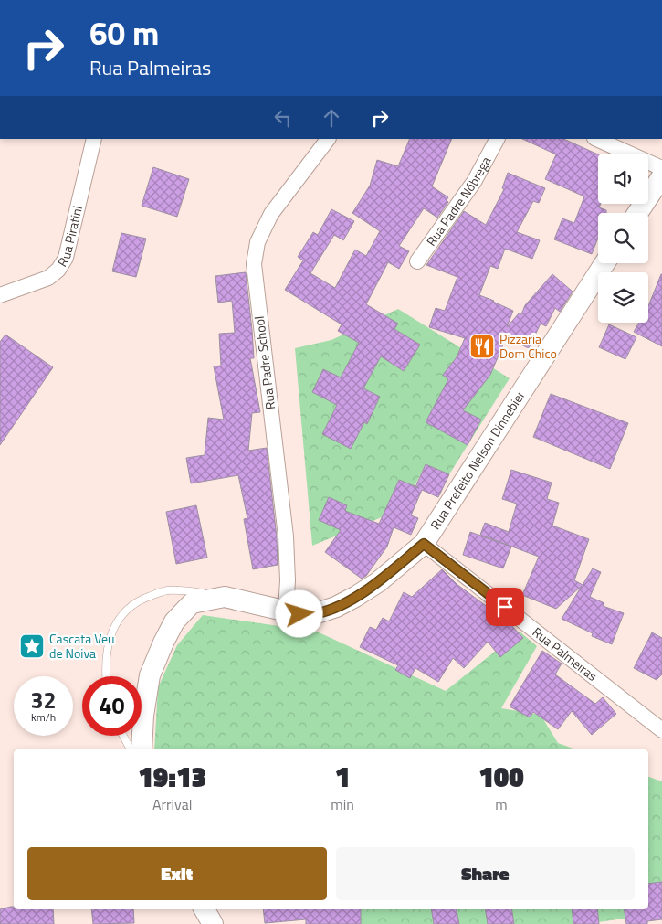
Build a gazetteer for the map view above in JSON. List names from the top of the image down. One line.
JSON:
{"streets":{"street":["Rua Padre Nóbrega","Rua Piratini","Rua Padre School","Rua Prefeito Nelson Dinnebier","Rua Palmeiras"]},"crossings":[["Rua Padre School","Rua Prefeito Nelson Dinnebier"],["Rua Prefeito Nelson Dinnebier","Rua Palmeiras"]],"places":{"restaurant":["Pizzaria Dom Chico"],"place":["Cascata Veu de Noiva"]},"page":{"turn":["60 m","Rua Palmeiras"],"speed":"32 km/h","limit":"40","eta":["19:13","Arrival","1","min","100","m"],"buttons":["Exit","Share"]}}
